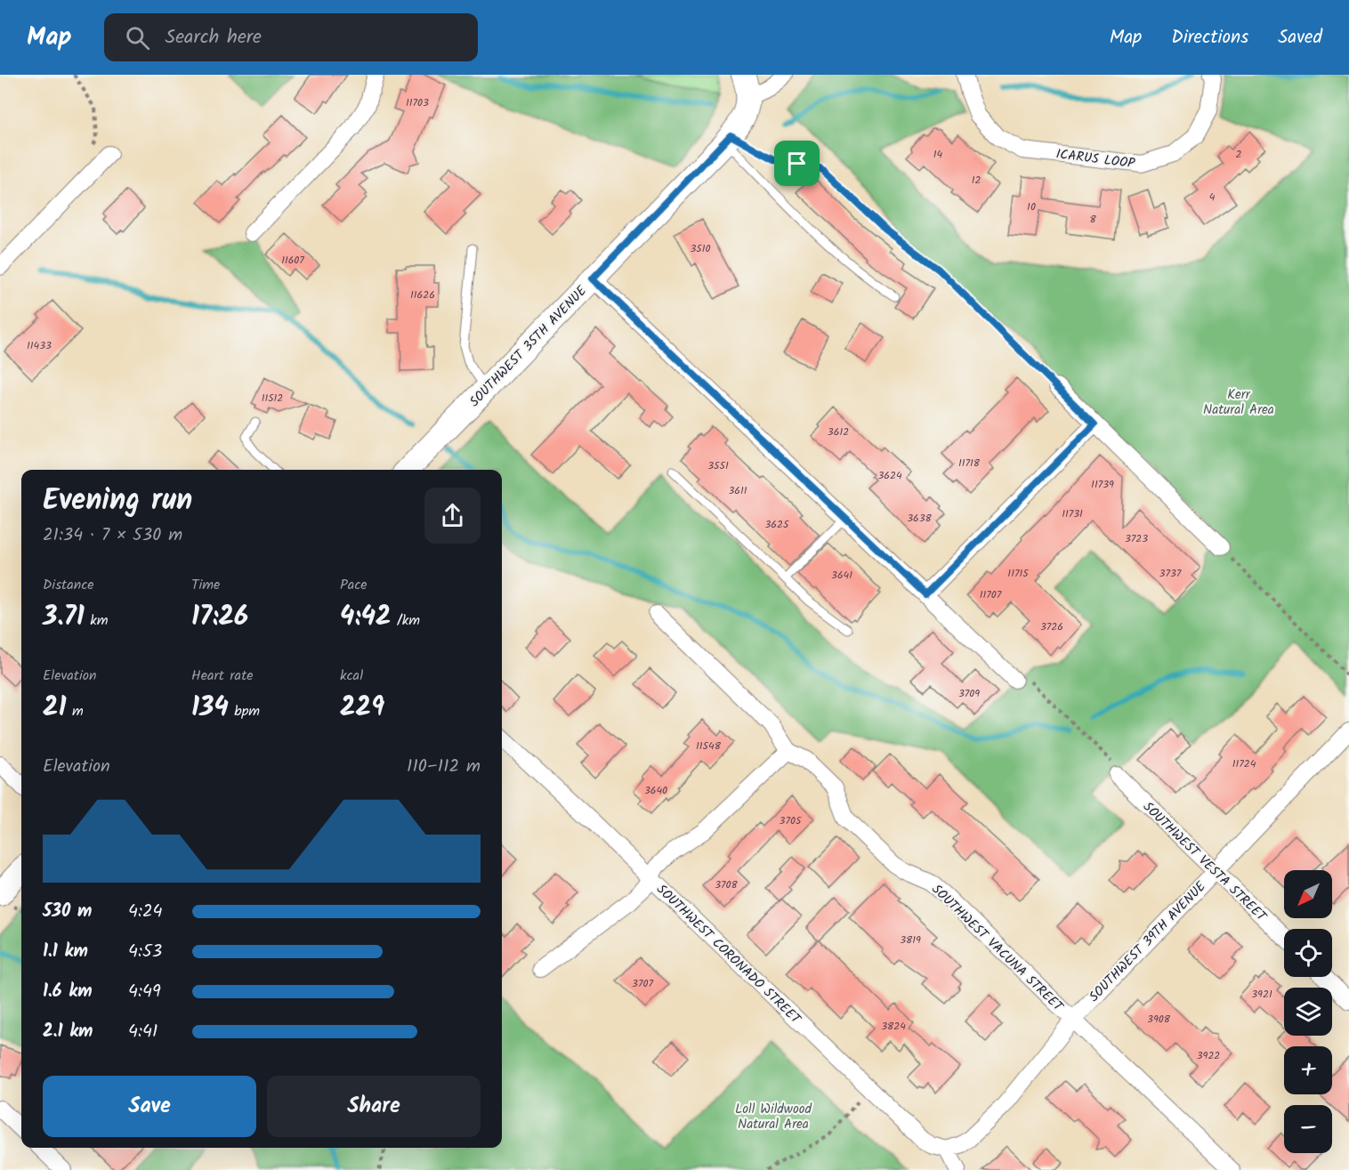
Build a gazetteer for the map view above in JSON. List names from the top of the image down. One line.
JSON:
{"streets":{"street":["ICARUS LOOP","SOUTHWEST 35TH AVENUE","SOUTHWEST VESTA STREET","SOUTHWEST 39TH AVENUE","SOUTHWEST VACUNA STREET","SOUTHWEST CORONADO STREET"]},"crossings":[["SOUTHWEST VESTA STREET","SOUTHWEST 39TH AVENUE"],["SOUTHWEST 39TH AVENUE","SOUTHWEST VACUNA STREET"],["SOUTHWEST 39TH AVENUE","SOUTHWEST CORONADO STREET"]],"parks":["Kerr Natural Area","Loll Wildwood Natural Area"],"house_numbers":["11703","14","2","12","4","10","8","3510","11607","11626","11433","11512","3612","11718","3551","3624","11739","3611","11731","3638","3625","3723","11715","3737","3641","11707","3726","3709","11548","11724","3640","3705","3708","3819","3707","3921","3908","3824","3922"],"north":"bottom left","page":{"header":"Map","search":"Search here","nav":["Map","Directions","Saved"],"heading":["Evening run","21:34 · 7 × 530 m"],"stats":[["Distance","3.71 km"],["Time","17:26"],["Pace","4:42 /km"],["Elevation","21 m"],["Heart rate","134 bpm"],["kcal","229"]],"chart":["Elevation","110–112 m"],"map_buttons":["+","−"],"list":[{"name":"530 m","note":"4:24"},{"name":"1.1 km","note":"4:53"},{"name":"1.6 km","note":"4:49"},{"name":"2.1 km","note":"4:41"}],"buttons":["Save","Share"]}}
